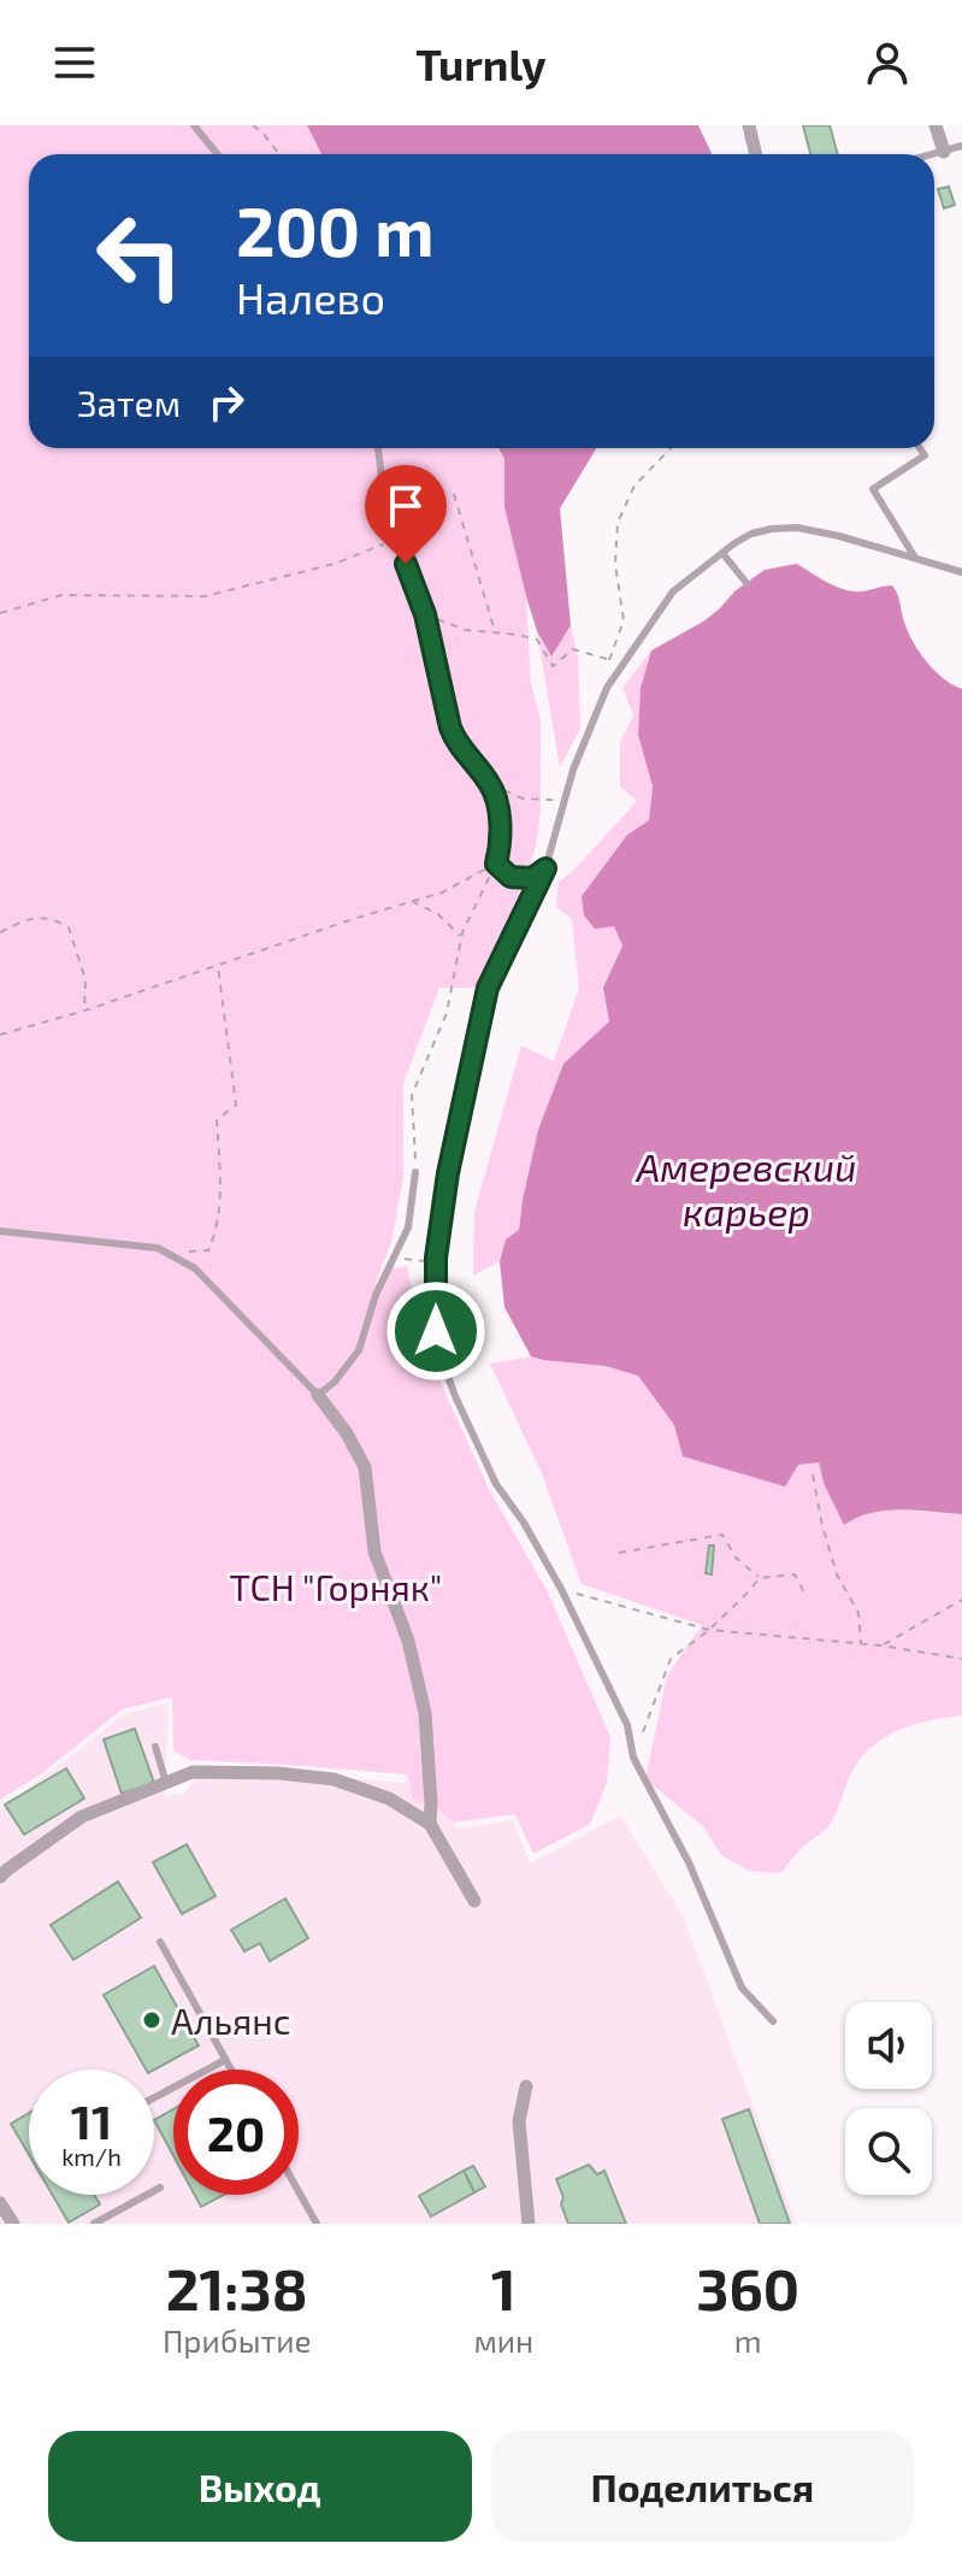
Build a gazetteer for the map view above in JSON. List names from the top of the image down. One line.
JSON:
{"water":["Амеревский карьер"],"parks":["ТСН \"Горняк\""],"places":["Альянс"],"page":{"header":"Turnly","turn":["200 m","Налево"],"then":"Затем","speed":"11 km/h","limit":"20","eta":["21:38","Прибытие","1","мин","360","m"],"buttons":["Выход","Поделиться"]}}
